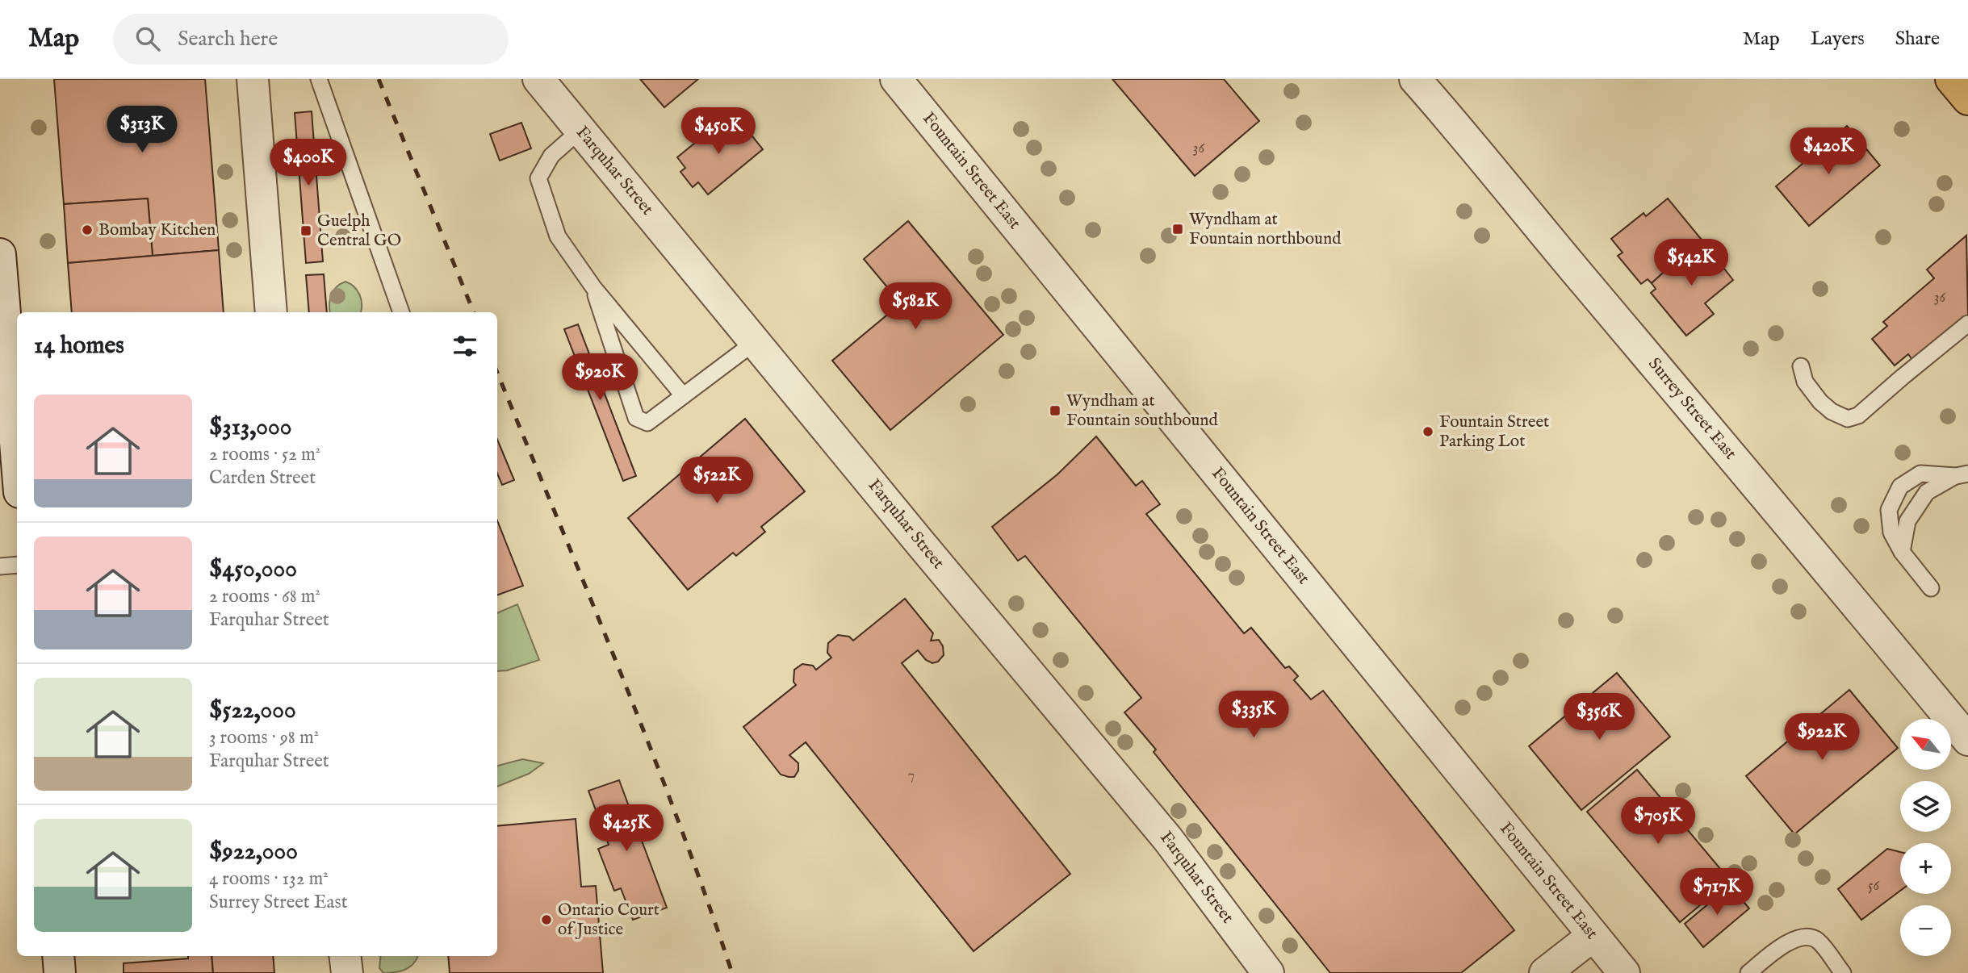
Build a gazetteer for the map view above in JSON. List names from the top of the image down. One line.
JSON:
{"streets":{"street":["Farquhar Street","Fountain Street East","Surrey Street East"]},"places":{"transit":["Wyndham at Fountain northbound","Guelph Central GO","Wyndham at Fountain southbound"],"other":["Bombay Kitchen","Fountain Street Parking Lot","Ontario Court of Justice"]},"house_numbers":["36","36","7","56"],"north":"top left","page":{"header":"Map","search":"Search here","nav":["Map","Layers","Share"],"price":["$313K","$450K","$420K","$400K","$542K","$582K","$920K","$522K","$335K","$356K","$922K","$705K","$425K","$717K"],"heading":"14 homes","list":[{"name":"$313,000","note":"2 rooms · 52 m² · Carden Street"},{"name":"$450,000","note":"2 rooms · 68 m² · Farquhar Street"},{"name":"$522,000","note":"3 rooms · 98 m² · Farquhar Street"},{"name":"$922,000","note":"4 rooms · 132 m² · Surrey Street East"}],"map_buttons":["+","−"]}}
